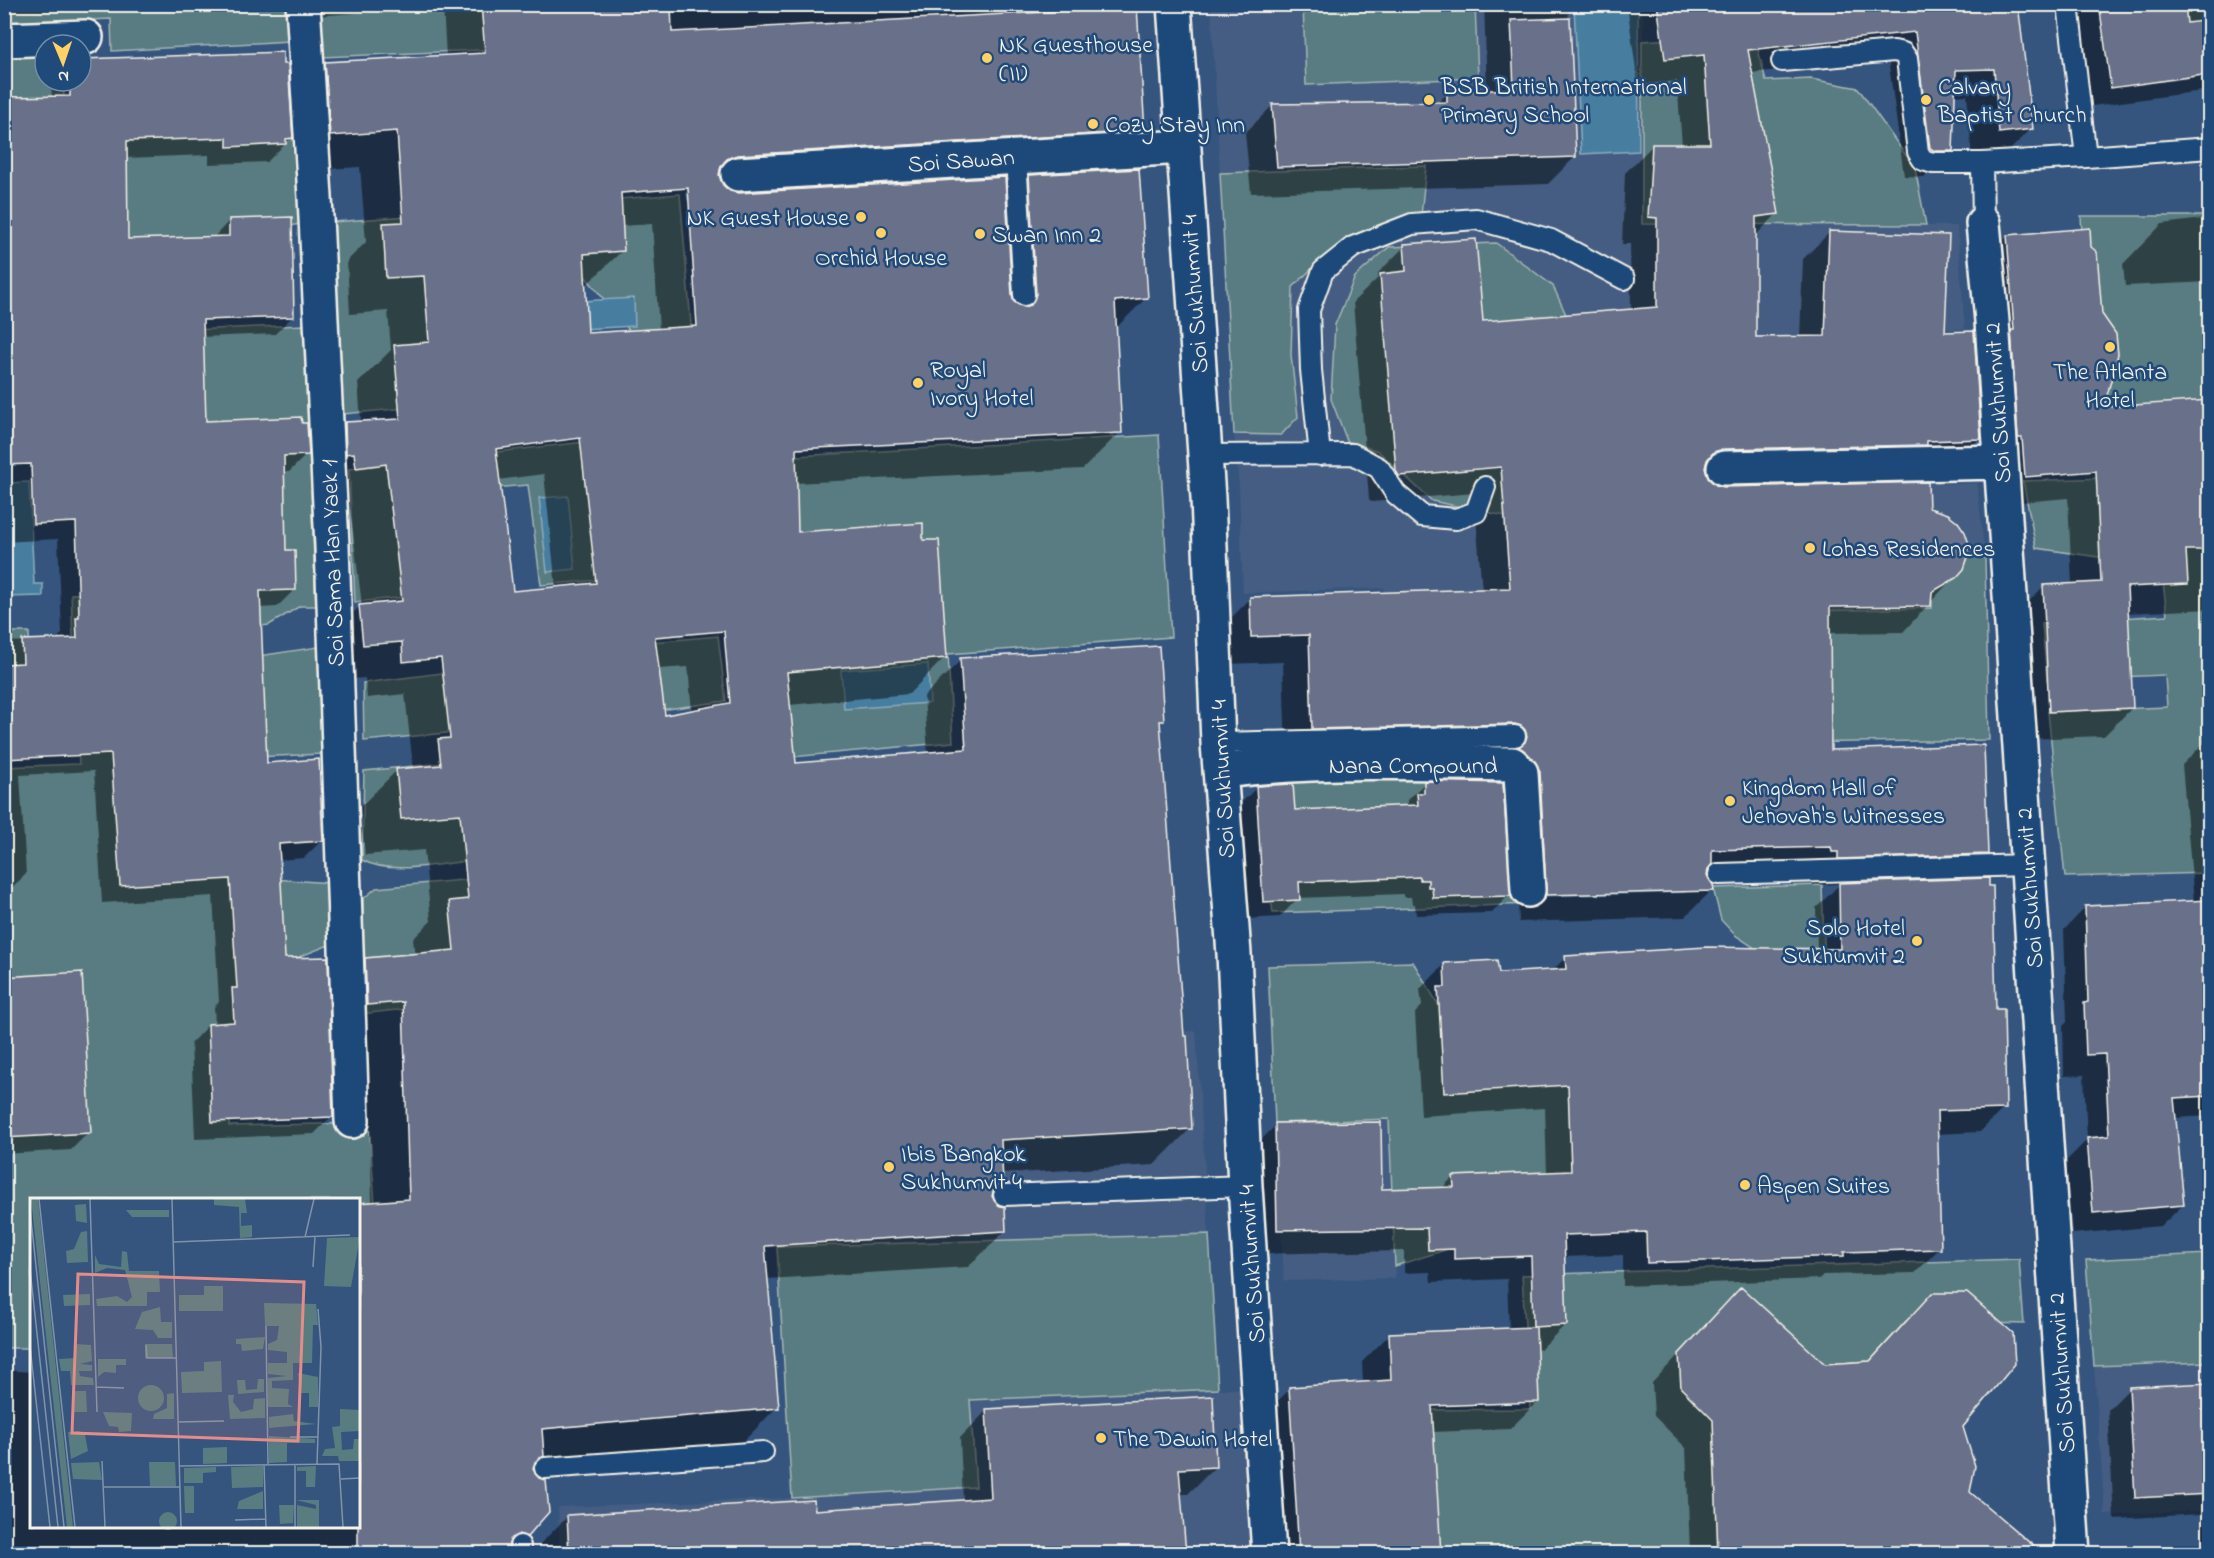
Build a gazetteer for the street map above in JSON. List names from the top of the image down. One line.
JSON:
{"streets":{"street":["Soi Sawan","Soi Sukhumvit 4","Soi Sukhumvit 2","Soi Sama Han Yaek 1","Nana Compound"]},"crossings":[["Soi Sawan","Soi Sukhumvit 4"],["Soi Sukhumvit 4","Nana Compound"]],"places":["NK Guesthouse (II)","BSB British International Primary School","Calvary Baptist Church","Cozy Stay Inn","NK Guest House","Orchid House","Swan Inn 2","The Atlanta Hotel","Royal Ivory Hotel","Lohas Residences","Kingdom Hall of Jehovah's Witnesses","Solo Hotel Sukhumvit 2","Ibis Bangkok Sukhumvit 4","Aspen Suites","The Dawin Hotel"],"north":"bottom"}
